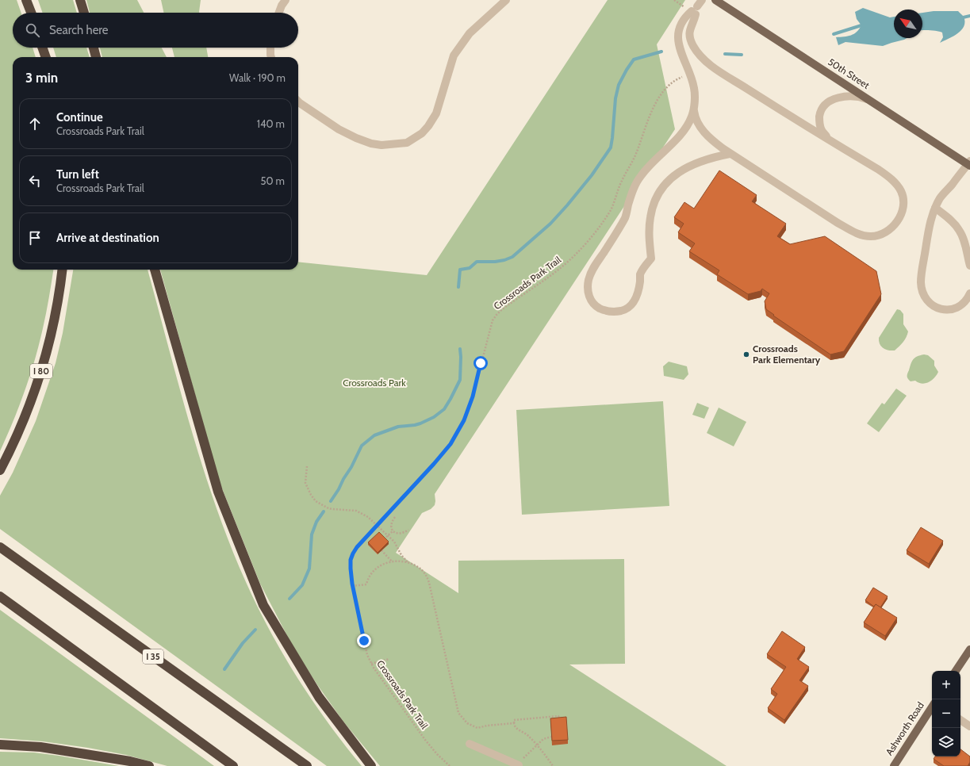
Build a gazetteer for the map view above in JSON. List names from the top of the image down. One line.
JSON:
{"streets":{"highway":["I 80","I 35"],"main road":["50th Street","Ashworth Road"],"path":["Crossroads Park Trail"]},"parks":["Crossroads Park"],"places":["Crossroads Park Elementary"],"north":"top left","page":{"search":"Search here","heading":["3 min","Walk · 190 m"],"list":[["Continue","Crossroads Park Trail","140 m"],["Turn left","Crossroads Park Trail","50 m"],"Arrive at destination"],"map_buttons":["+","−"]}}
